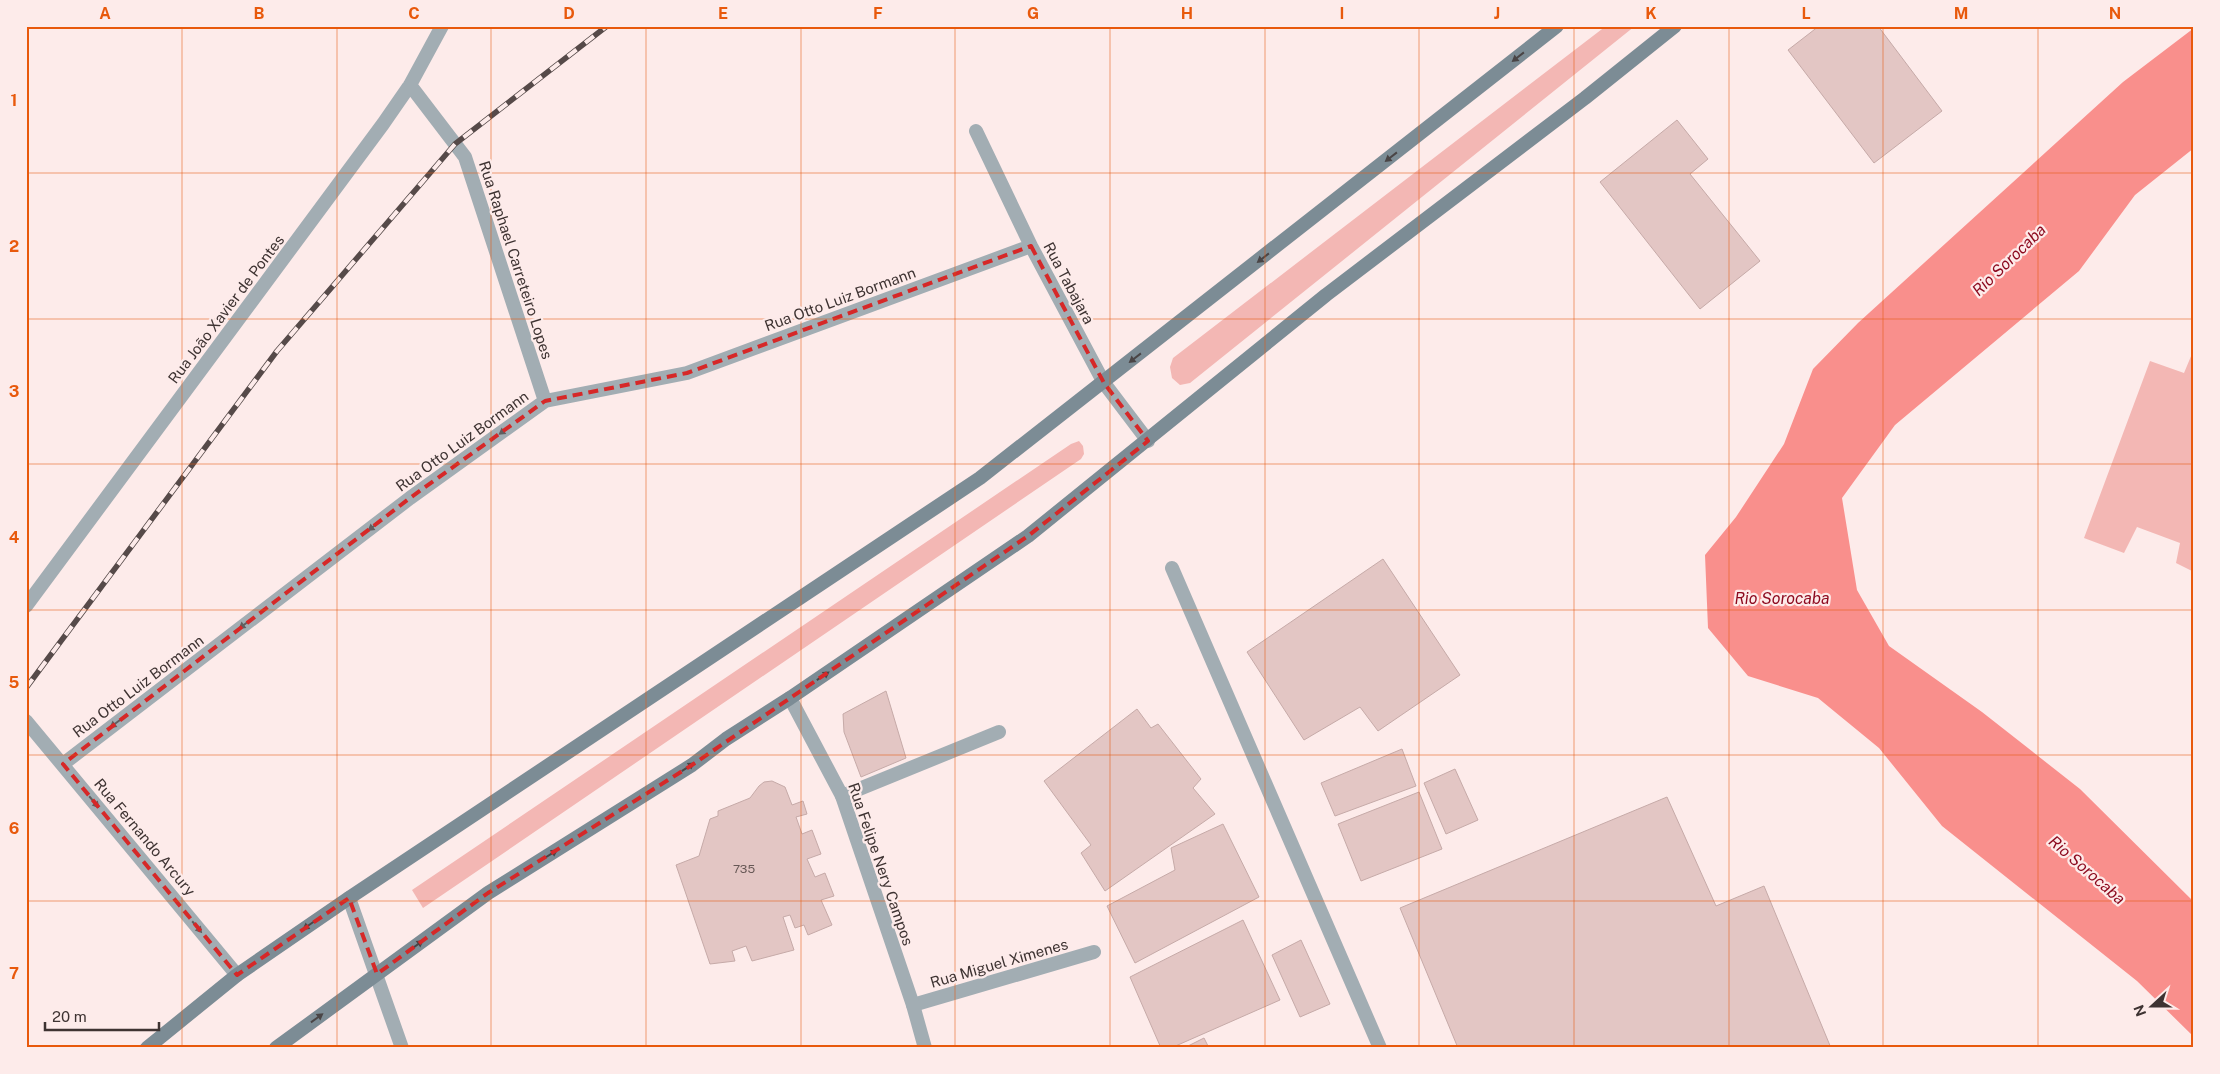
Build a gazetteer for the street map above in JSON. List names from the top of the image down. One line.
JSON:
{"streets":{"street":["Rua Raphael Carreteiro Lopes","Rua Tabajara","Rua Otto Luiz Bormann","Rua João Xavier de Pontes","Rua Fernando Arcury","Rua Felipe Nery Campos","Rua Miguel Ximenes"]},"crossings":[["Rua Raphael Carreteiro Lopes","Rua Otto Luiz Bormann"],["Rua Raphael Carreteiro Lopes","Rua João Xavier de Pontes"],["Rua Tabajara","Rua Otto Luiz Bormann"],["Rua Otto Luiz Bormann","Rua Fernando Arcury"],["Rua Felipe Nery Campos","Rua Miguel Ximenes"]],"one_way":["Rua Otto Luiz Bormann","Rua Fernando Arcury"],"water":["Rio Sorocaba"],"house_numbers":["735"],"scale_bar":"20 m","north":"left","grid":{"columns":["A","B","C","D","E","F","G","H","I","J","K","L","M","N"],"rows":["1","2","3","4","5","6","7"]}}
